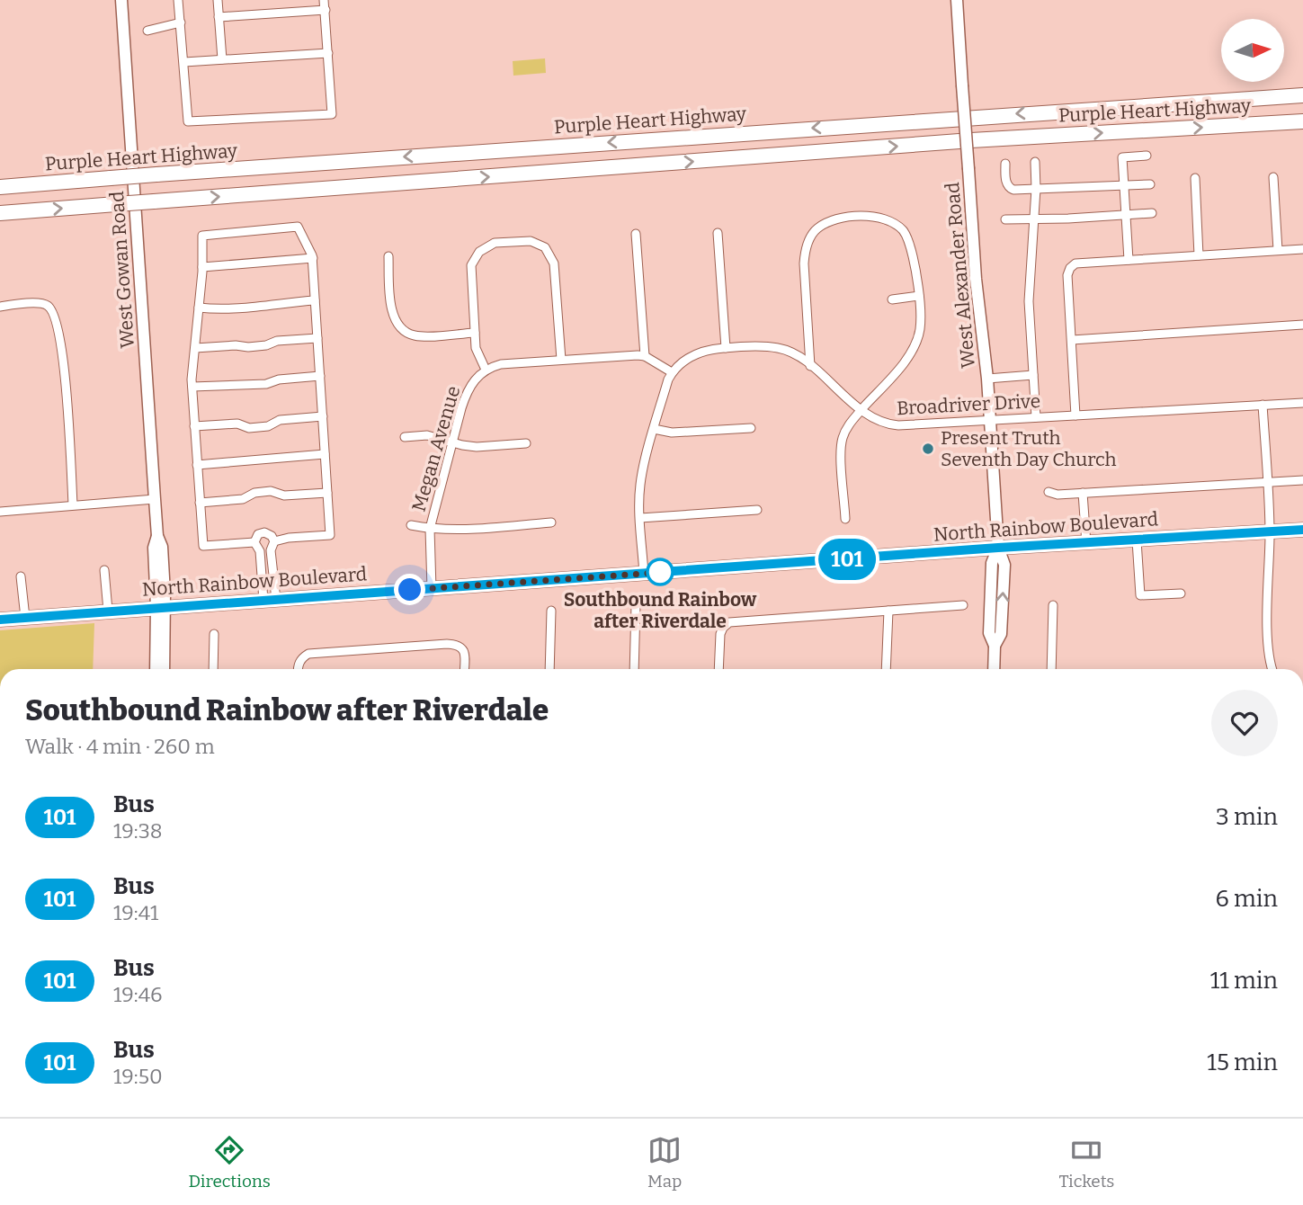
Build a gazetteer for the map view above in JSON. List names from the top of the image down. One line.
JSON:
{"streets":{"highway":["Purple Heart Highway"],"main road":["North Rainbow Boulevard"],"street":["West Gowan Road","West Alexander Road","Broadriver Drive","Megan Avenue"]},"crossings":[["West Gowan Road","North Rainbow Boulevard"],["West Alexander Road","Broadriver Drive"],["West Alexander Road","North Rainbow Boulevard"],["Megan Avenue","North Rainbow Boulevard"]],"places":["Present Truth Seventh Day Church","Southbound Rainbow after Riverdale"],"lines":["bus line 101"],"north":"right","page":{"on_map":"101","heading":["Southbound Rainbow after Riverdale","Walk · 4 min · 260 m"],"list":[{"mark":"101","name":"Bus","note":"19:38","value":"3 min"},{"mark":"101","name":"Bus","note":"19:41","value":"6 min"},{"mark":"101","name":"Bus","note":"19:46","value":"11 min"},{"mark":"101","name":"Bus","note":"19:50","value":"15 min"}],"tabs":["Directions","Map","Tickets"]}}
